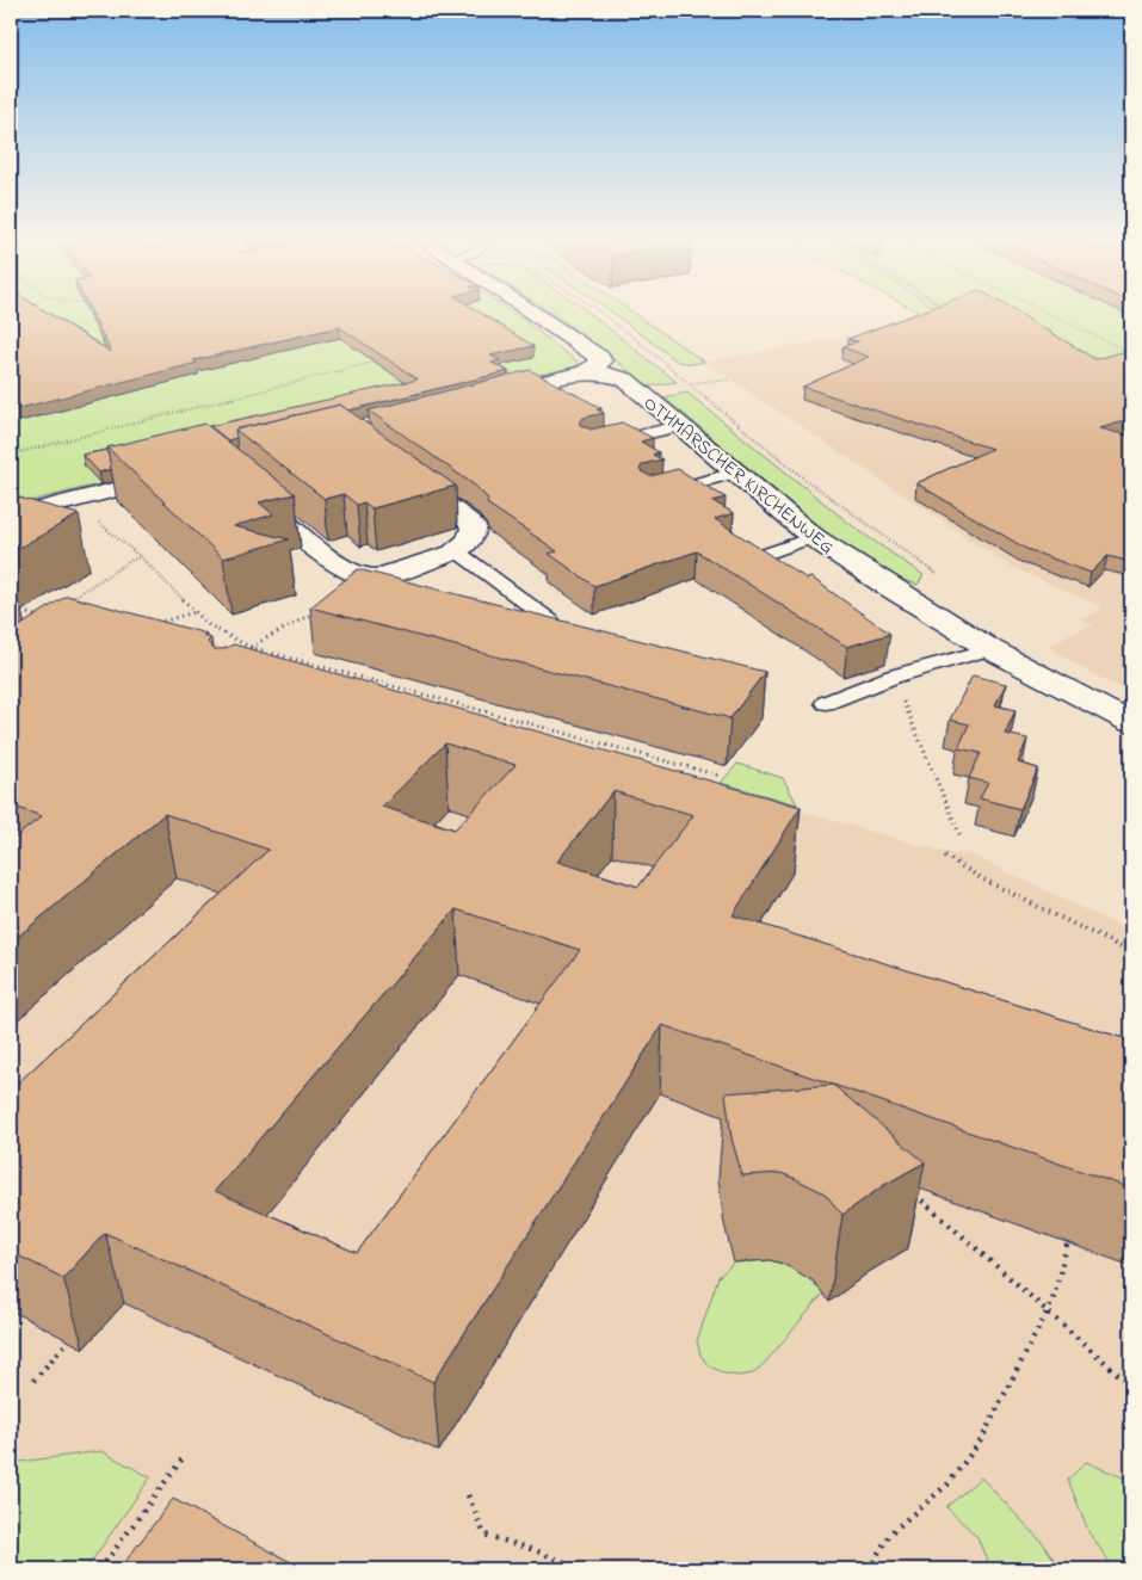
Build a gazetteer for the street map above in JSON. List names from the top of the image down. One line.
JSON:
{"streets":{"street":["OTHMARSCHER KIRCHENWEG"]}}
